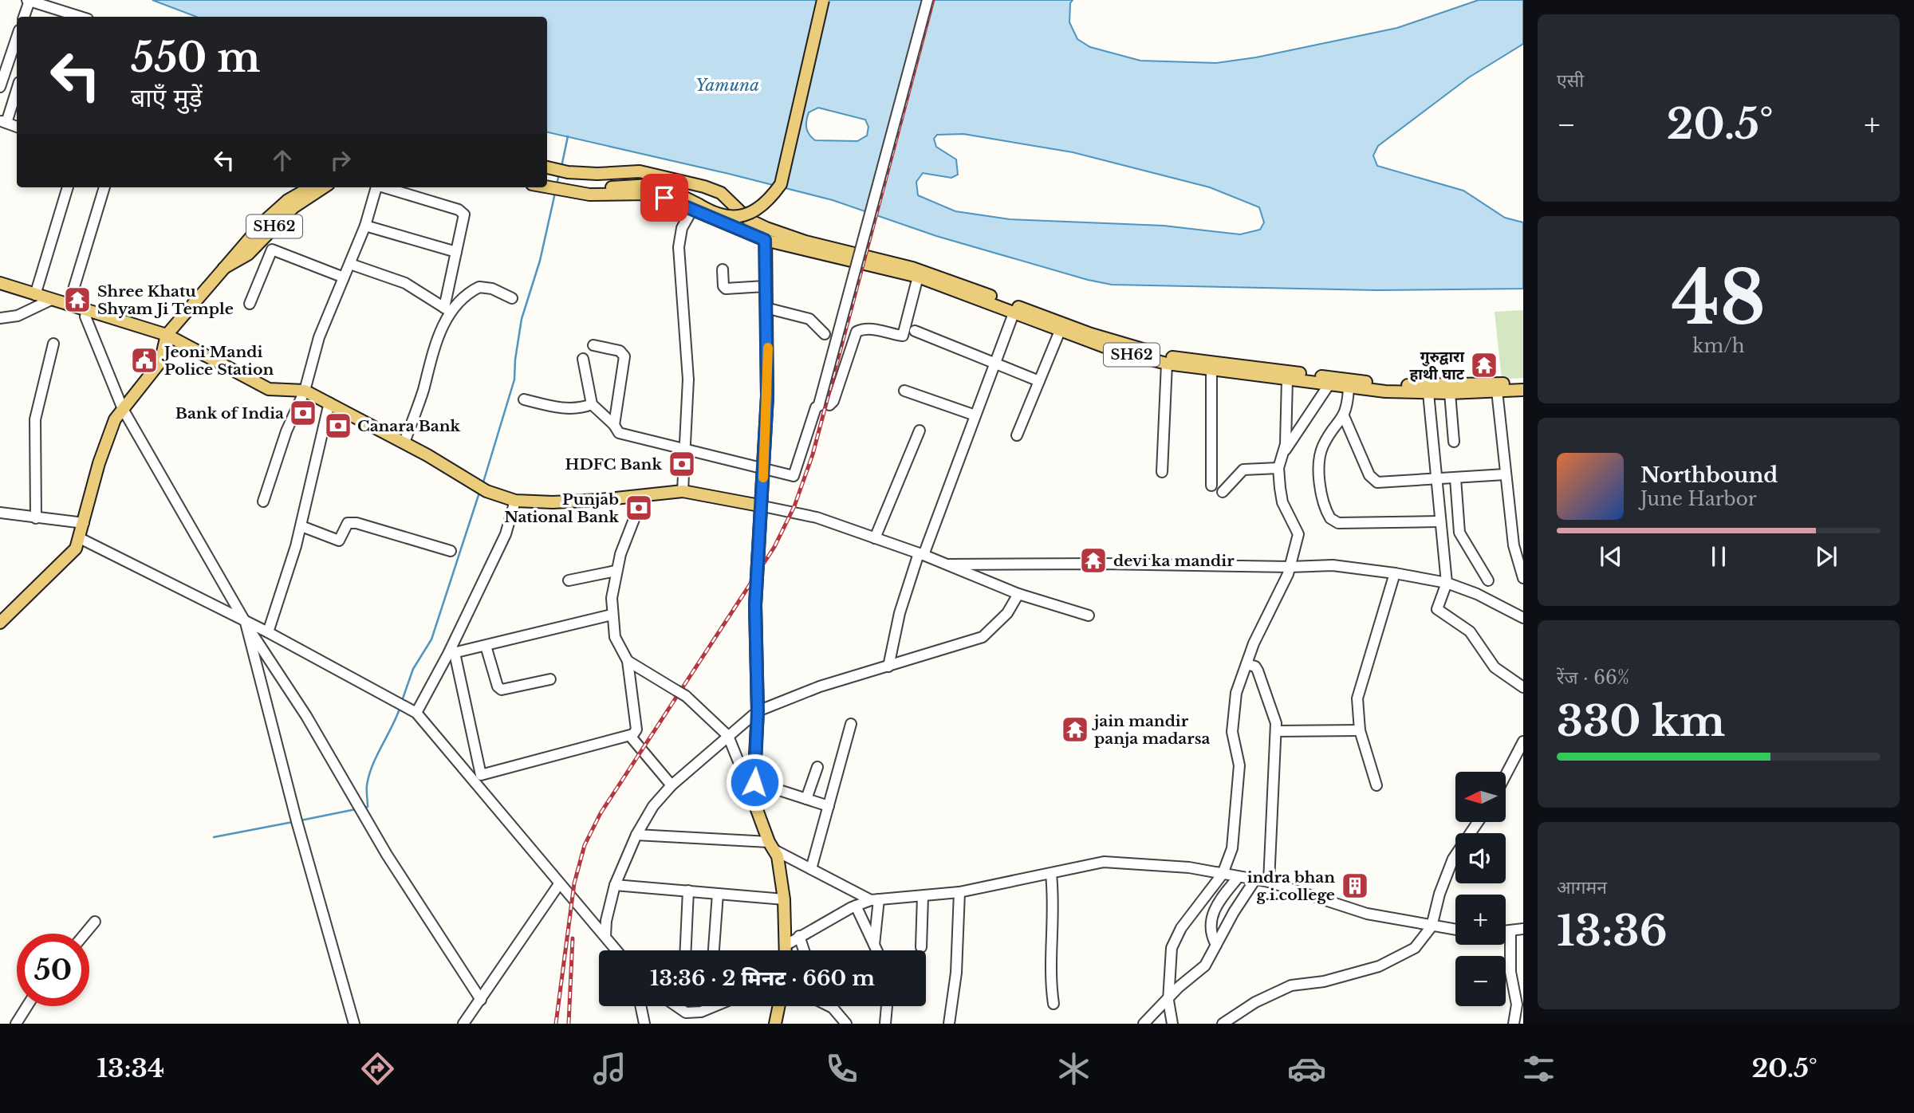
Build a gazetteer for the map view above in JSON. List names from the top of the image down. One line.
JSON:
{"streets":{"main road":["SH62"]},"water":["Yamuna"],"places":{"temple":["Shree Khatu Shyam Ji Temple","गुरुद्वारा हाथी घाट","devi ka mandir","jain mandir panja madarsa"],"public building":["Jeoni Mandi Police Station"],"bank":["Bank of India","Canara Bank","HDFC Bank","Punjab National Bank"],"building":["indra bhan g.i.college"]},"north":"left","page":{"tile":["एसी",["48","km/h"],["रेंज · 66%","330 km"],["आगमन","13:36"]],"turn":["550 m","बाएँ मुड़ें"],"heat":["−","20.5°","+"],"song":["Northbound","June Harbor"],"map_buttons":["+","−"],"limit":"50","trip":"13:36 · 2 मिनट · 660 m","tabs":["13:34","20.5°"]}}
